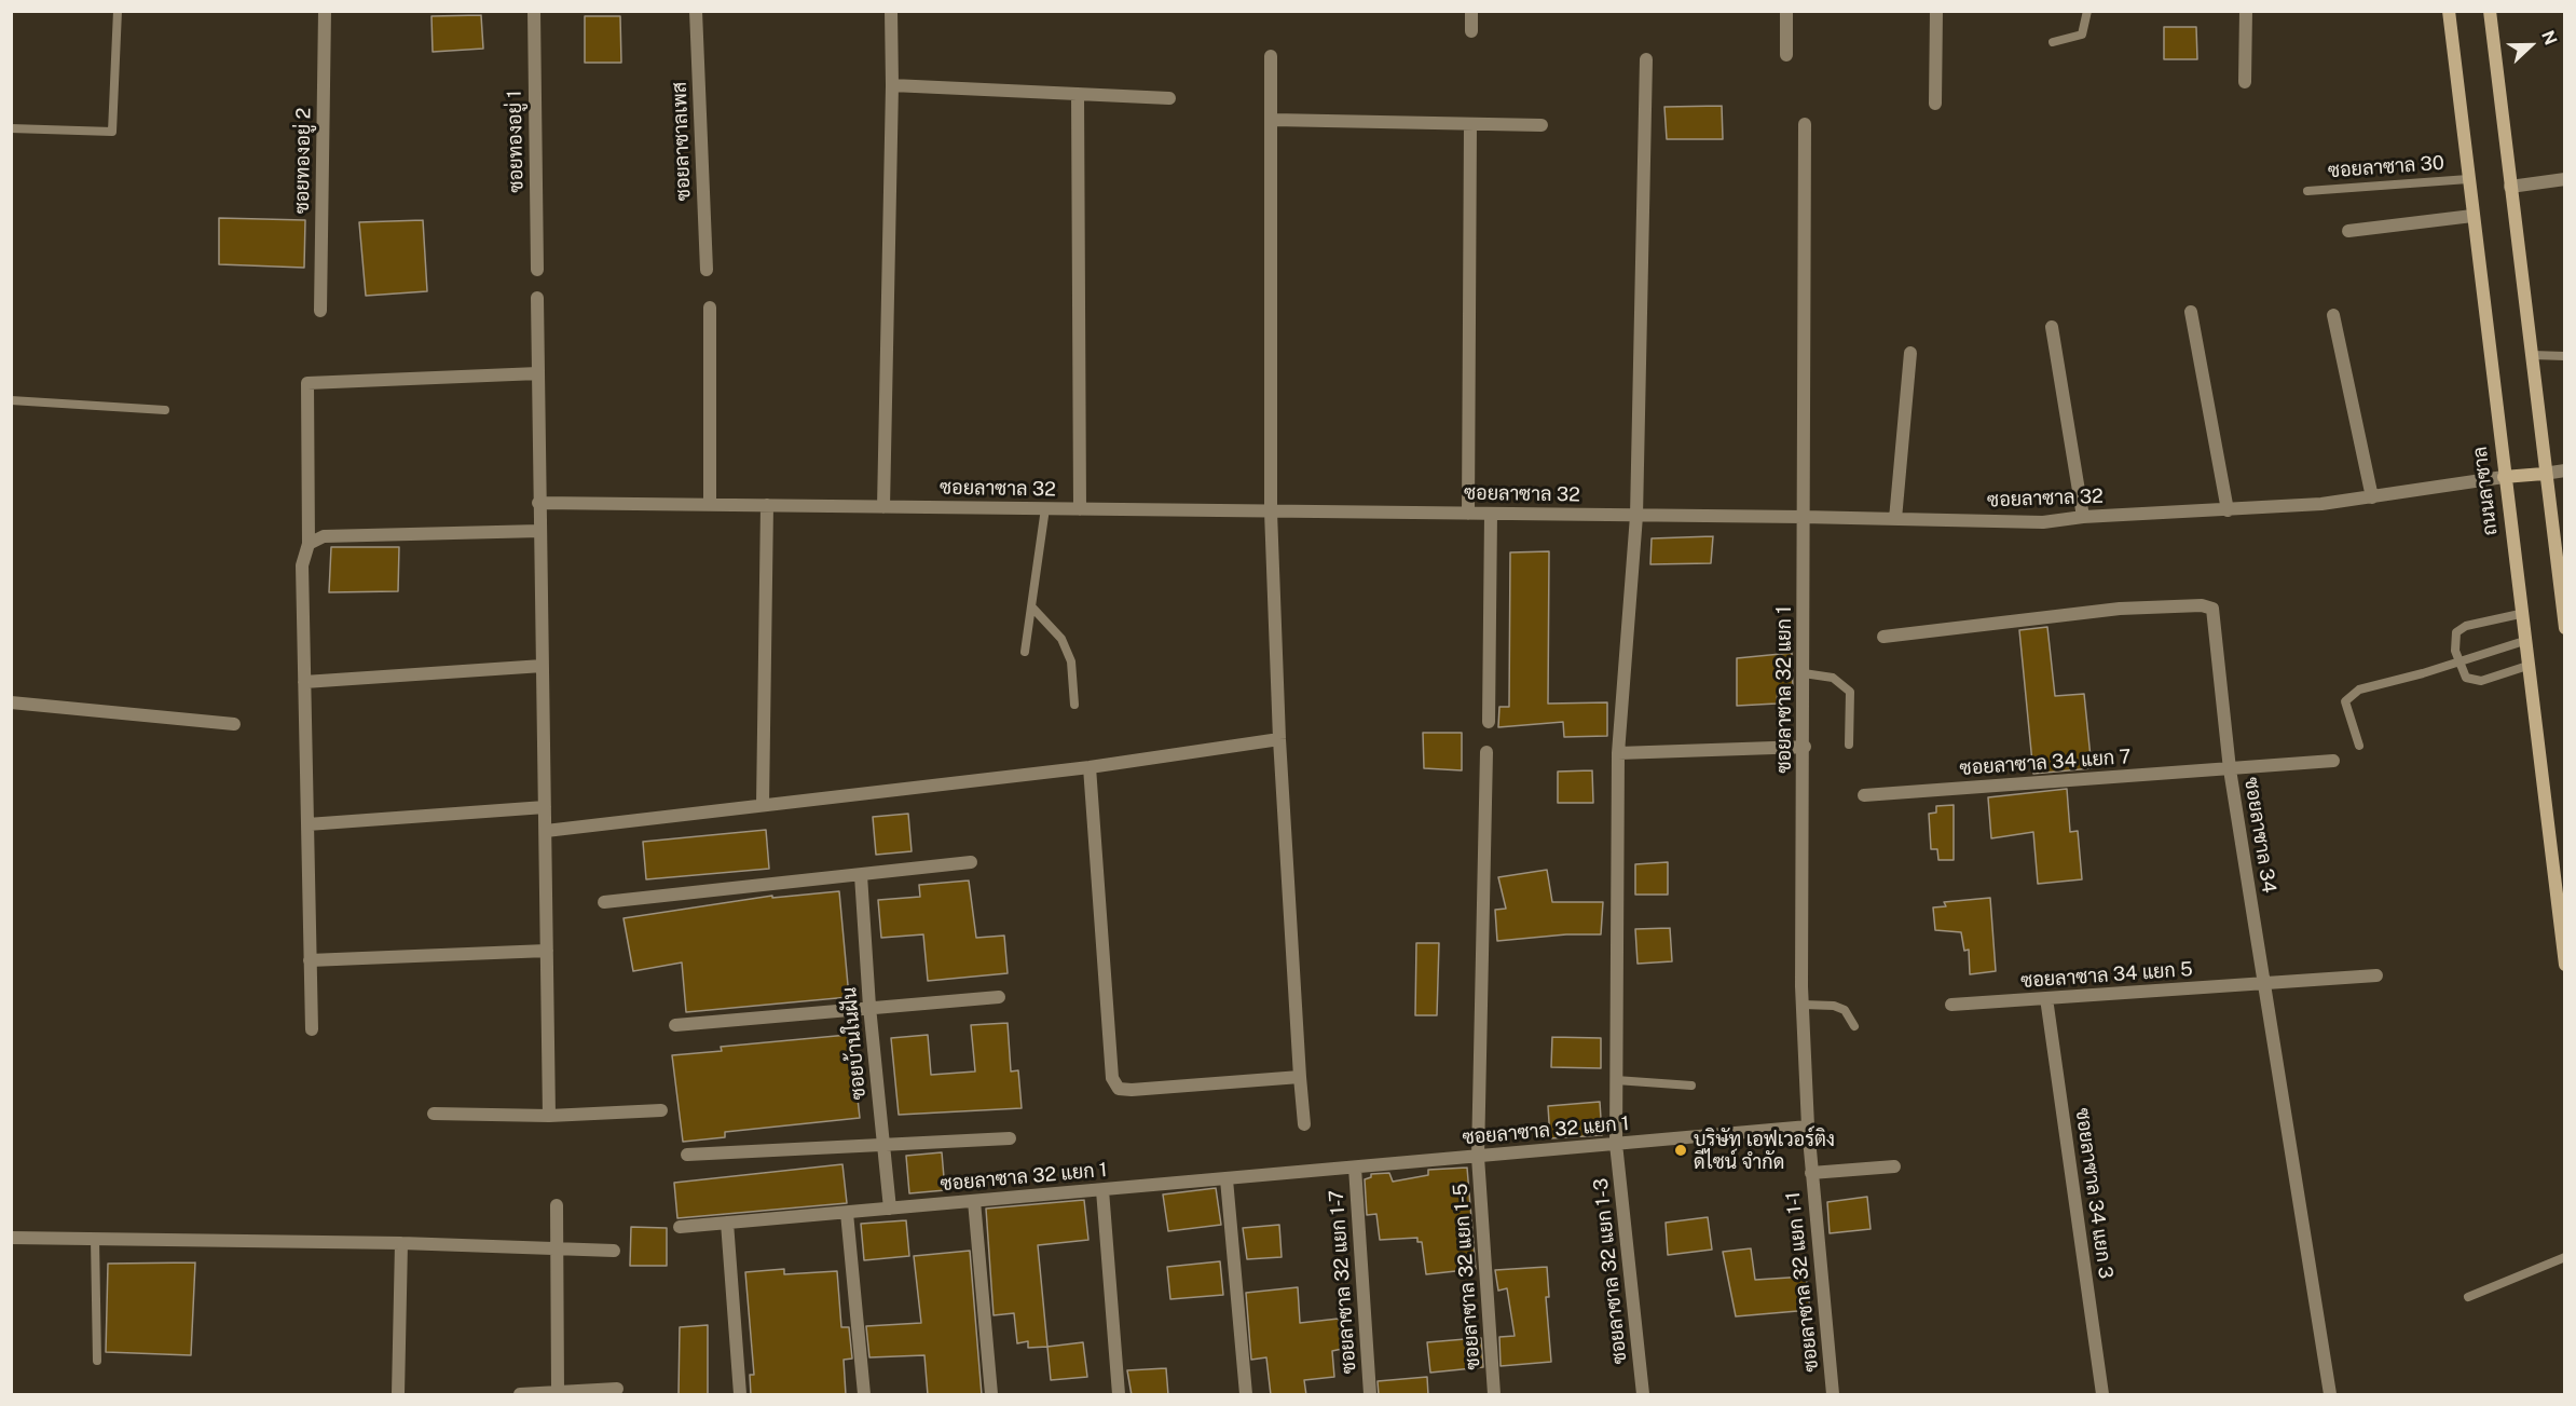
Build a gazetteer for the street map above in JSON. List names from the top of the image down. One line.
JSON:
{"streets":{"street":["ซอยทองอยู่ 1","ซอยลาซาลเพส","ซอยทองอยู่ 2","ซอยลาซาล 32","ถนนลาซาล","ซอยลาซาล 32 แยก 1","ซอยลาซาล 34 แยก 7","ซอยลาซาล 34","ซอยลาซาล 34 แยก 5","ซอยบ้านในฝัน","ซอยลาซาล 34 แยก 3","ซอยลาซาล 32 แยก 1-3","ซอยลาซาล 32 แยก 1-5","ซอยลาซาล 32 แยก 1-7","ซอยลาซาล 32 แยก 1-1"],"lane":["ซอยลาซาล 30"]},"crossings":[["ซอยลาซาล 30","ถนนลาซาล"],["ซอยลาซาล 32","ถนนลาซาล"],["ซอยลาซาล 32","ซอยลาซาล 32 แยก 1"],["ซอยลาซาล 32","ซอยลาซาล 32 แยก 1-3"],["ซอยลาซาล 32 แยก 1","ซอยบ้านในฝัน"],["ซอยลาซาล 32 แยก 1","ซอยลาซาล 32 แยก 1-3"],["ซอยลาซาล 32 แยก 1","ซอยลาซาล 32 แยก 1-5"],["ซอยลาซาล 32 แยก 1","ซอยลาซาล 32 แยก 1-7"],["ซอยลาซาล 32 แยก 1","ซอยลาซาล 32 แยก 1-1"],["ซอยลาซาล 34 แยก 7","ซอยลาซาล 34"],["ซอยลาซาล 34","ซอยลาซาล 34 แยก 5"],["ซอยลาซาล 34 แยก 5","ซอยลาซาล 34 แยก 3"]],"places":["บริษัท เอฟเวอร์ติง ดีไซน์ จำกัด"],"north":"right"}
